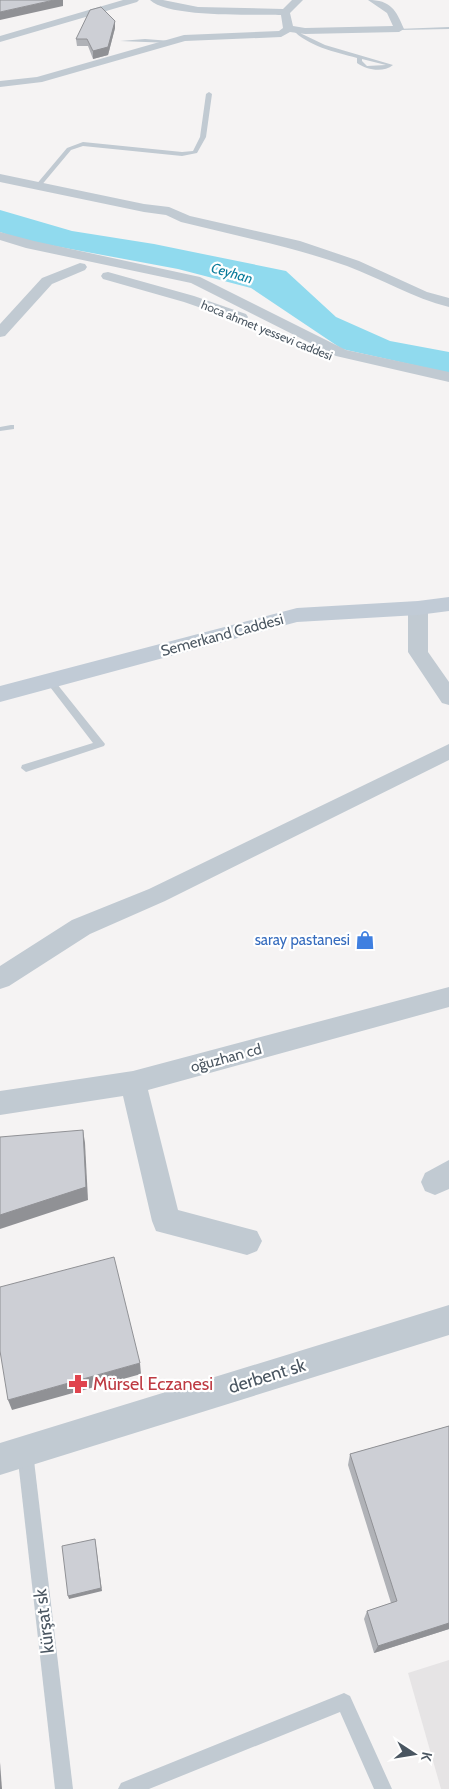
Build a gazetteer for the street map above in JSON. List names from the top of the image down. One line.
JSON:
{"streets":{"street":["hoca ahmet yessevi caddesi","Semerkand Caddesi","oğuzhan cd","derbent sk"],"lane":["kürşat sk"]},"crossings":[["derbent sk","kürşat sk"]],"water":["Ceyhan"],"places":{"shop":["saray pastanesi"],"pharmacy":["Mürsel Eczanesi"]},"north":"right"}
